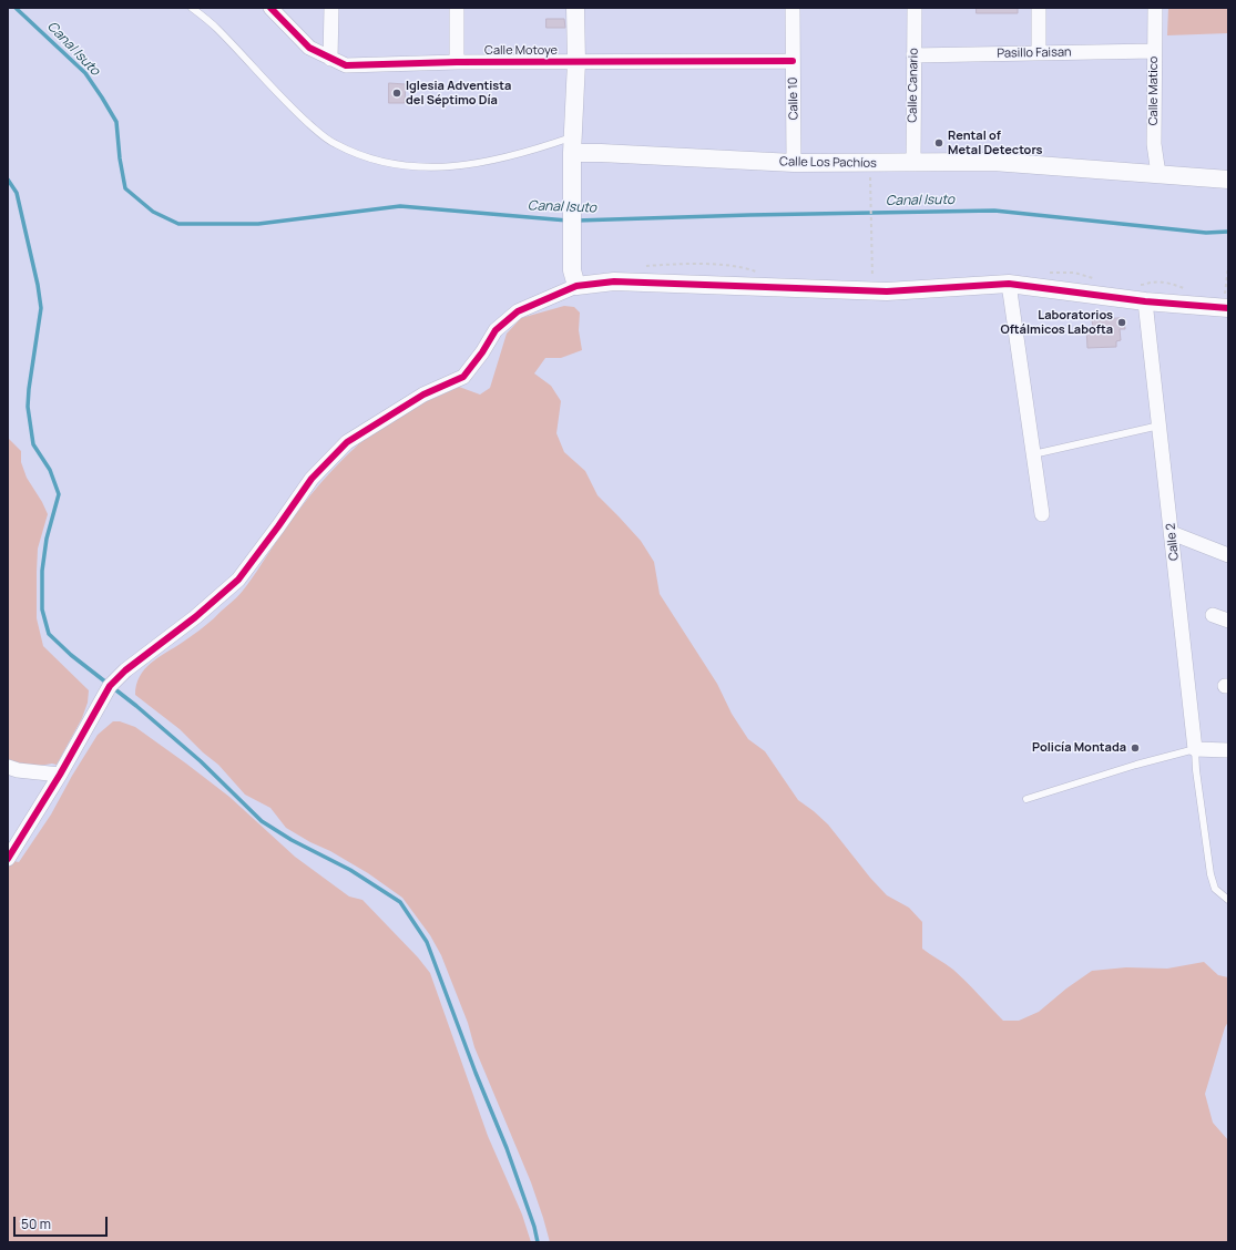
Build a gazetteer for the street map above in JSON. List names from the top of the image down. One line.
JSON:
{"streets":{"street":["Calle Motoye","Pasillo Faisan","Calle Canario","Calle Matico","Calle 10","Calle Los Pachíos","Calle 2"]},"crossings":[["Calle Motoye","Calle 10"],["Pasillo Faisan","Calle Canario"],["Pasillo Faisan","Calle Matico"],["Calle Canario","Calle Los Pachíos"],["Calle Matico","Calle Los Pachíos"],["Calle 10","Calle Los Pachíos"]],"water":["Canal Isuto"],"places":["Iglesia Adventista del Séptimo Día","Rental of Metal Detectors","Laboratorios Oftálmicos Labofta","Policía Montada"],"scale_bar":"50 m"}
